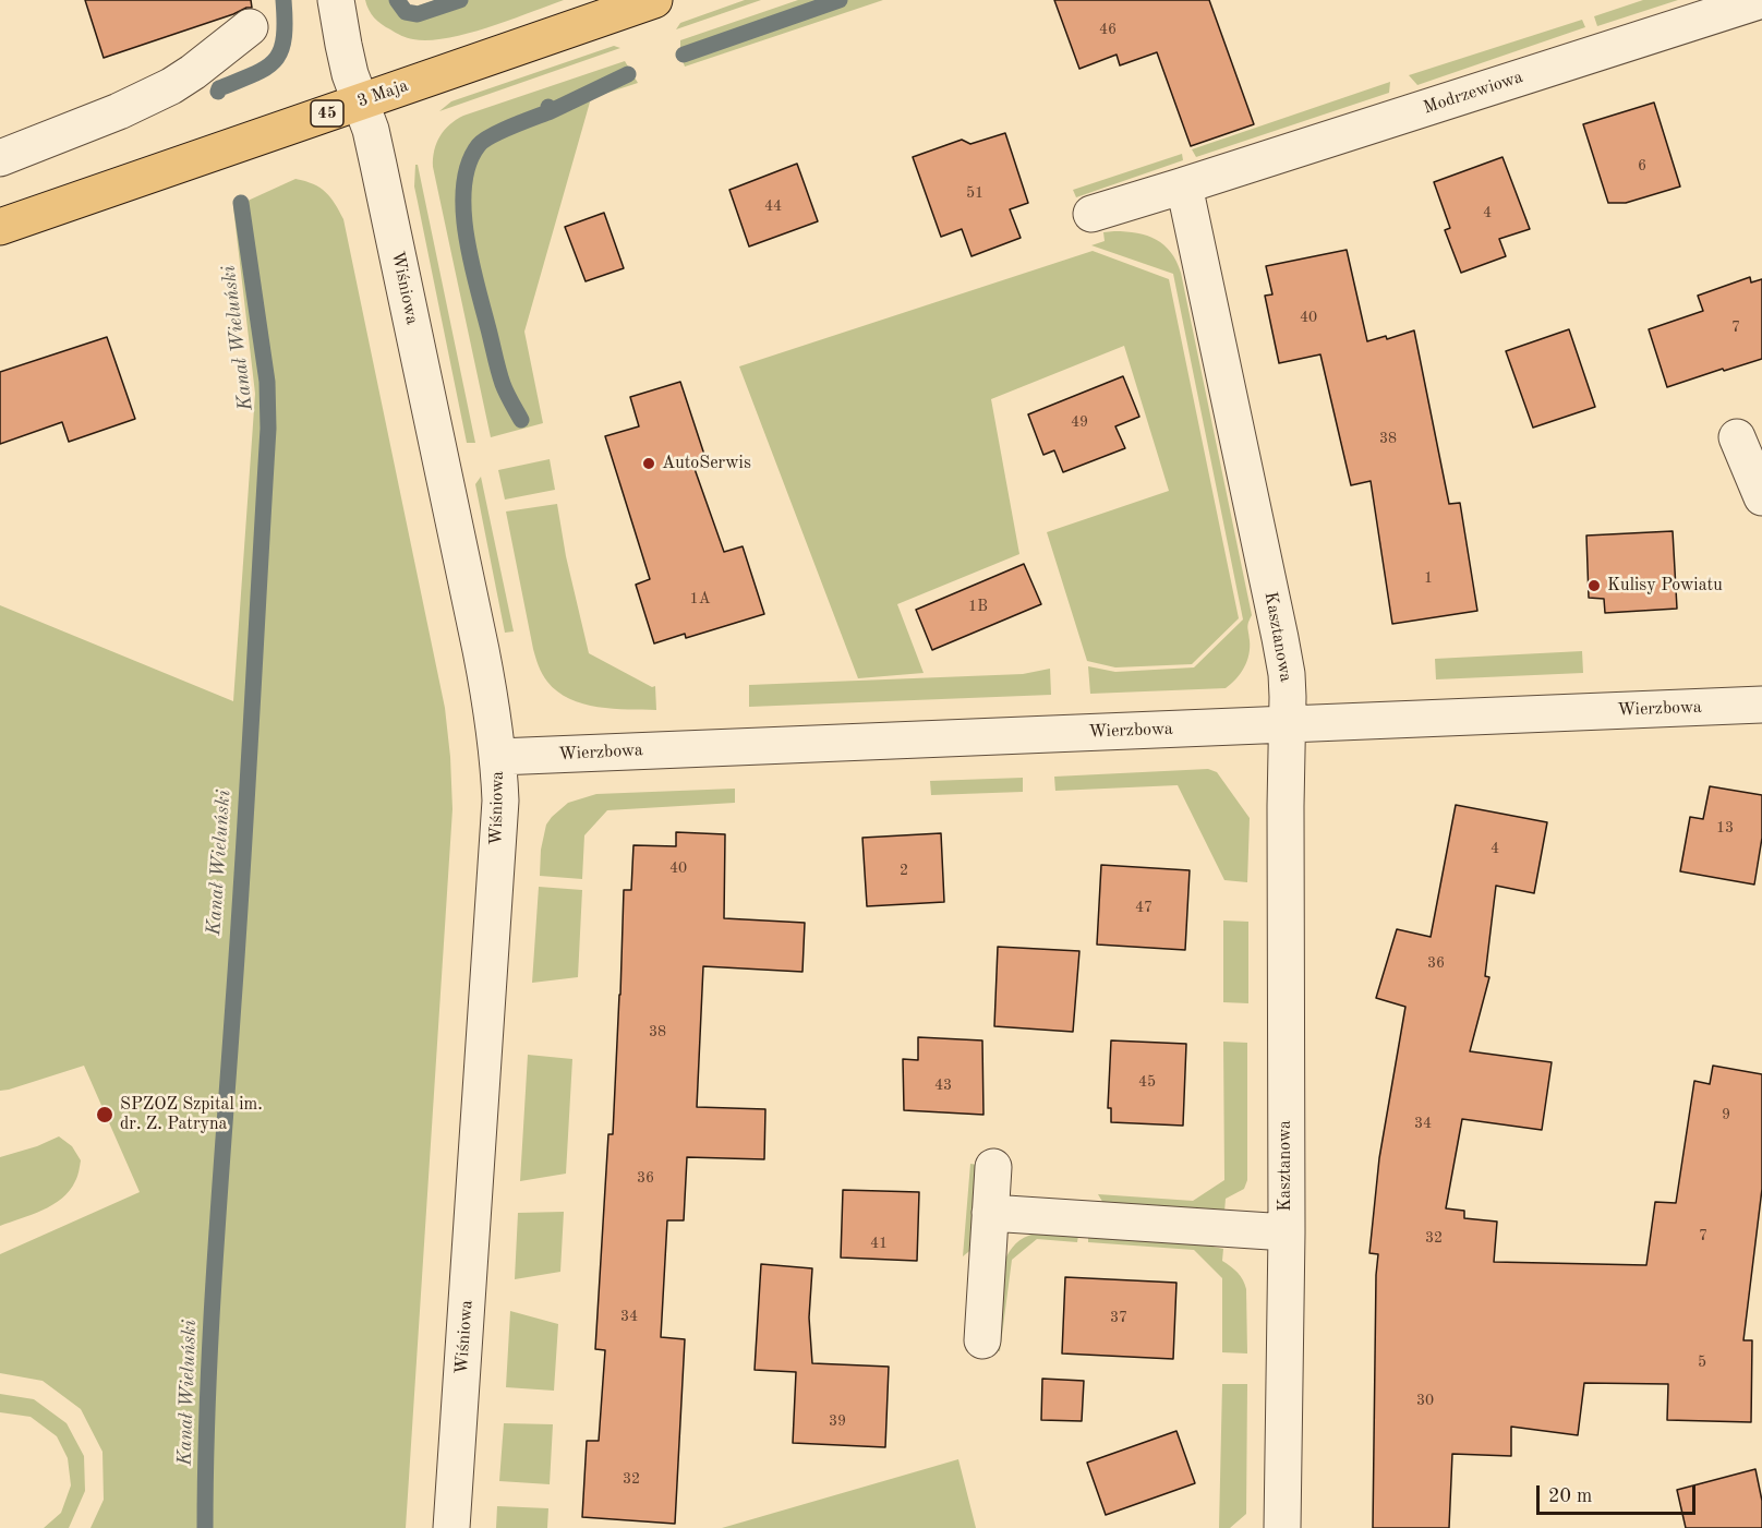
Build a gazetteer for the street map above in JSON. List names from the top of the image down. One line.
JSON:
{"streets":{"main road":["3 Maja","45"],"street":["Modrzewiowa","Wiśniowa","Kasztanowa","Wierzbowa"]},"crossings":[["Modrzewiowa","Kasztanowa"],["3 Maja","Wiśniowa"],["Wiśniowa","Wierzbowa"],["Kasztanowa","Wierzbowa"]],"water":["Kanał Wieluński"],"places":["AutoSerwis","Kulisy Powiatu","SPZOZ Szpital im. dr. Z. Patryna"],"house_numbers":["46","6","51","44","4","40","7","49","38","1","1A","1B","13","4","40","2","47","36","38","45","43","9","34","36","7","32","41","34","37","5","30","39","32"],"scale_bar":"20 m"}
